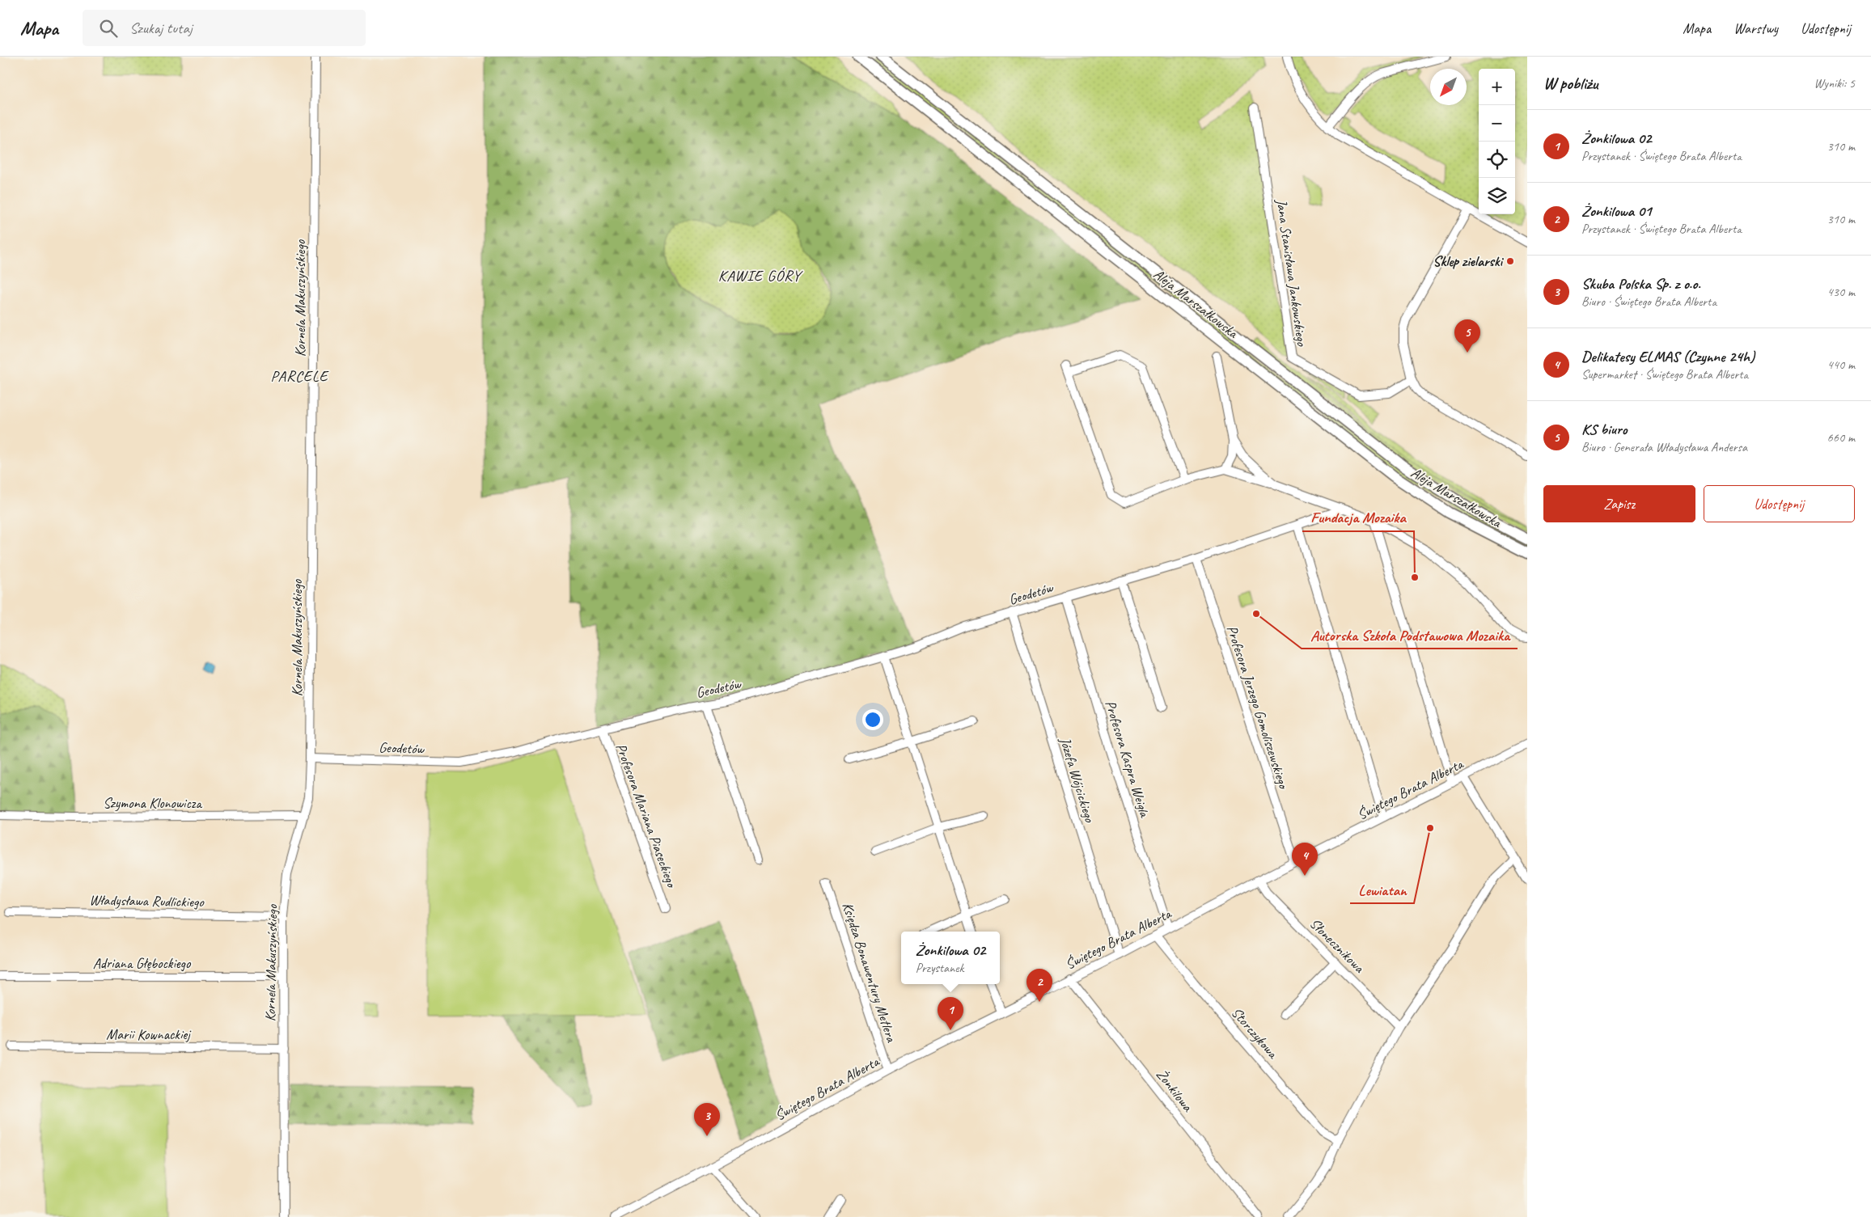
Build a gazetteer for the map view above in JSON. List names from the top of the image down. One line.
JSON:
{"streets":{"main road":["Aleja Marszałkowska"],"street":["Jana Stanisława Jankowskiego","Kornela Makuszyńskiego","Geodetów","Profesora Jerzego Gomoliszewskiego","Profesora Kaspra Weigla","Józefa Wójcickiego","Świętego Brata Alberta","Szymona Klonowicza","Profesora Mariana Piaseckiego","Władysława Rudlickiego","Słonecznikowa","Adriana Głębockiego","Księdza Bonawentury Metlera","Storczykowa","Marii Kownackiej","Żonkilowa"]},"crossings":[["Kornela Makuszyńskiego","Geodetów"],["Kornela Makuszyńskiego","Szymona Klonowicza"],["Kornela Makuszyńskiego","Władysława Rudlickiego"],["Kornela Makuszyńskiego","Adriana Głębockiego"],["Kornela Makuszyńskiego","Marii Kownackiej"],["Geodetów","Profesora Jerzego Gomoliszewskiego"],["Geodetów","Profesora Kaspra Weigla"],["Geodetów","Józefa Wójcickiego"],["Geodetów","Profesora Mariana Piaseckiego"],["Profesora Jerzego Gomoliszewskiego","Świętego Brata Alberta"],["Profesora Kaspra Weigla","Świętego Brata Alberta"],["Józefa Wójcickiego","Świętego Brata Alberta"],["Świętego Brata Alberta","Słonecznikowa"],["Świętego Brata Alberta","Księdza Bonawentury Metlera"],["Świętego Brata Alberta","Storczykowa"],["Świętego Brata Alberta","Żonkilowa"]],"districts":["KAWIE GÓRY","PARCELE"],"places":["Sklep zielarski","Fundacja Mozaika","Autorska Szkoła Podstawowa Mozaika","Lewiatan"],"north":"bottom left","page":{"header":"Mapa","search":"Szukaj tutaj","nav":["Mapa","Warstwy","Udostępnij"],"heading":["W pobliżu","Wyniki: 5"],"map_buttons":["+","−"],"list":[{"mark":"1","name":"Żonkilowa 02","note":"Przystanek · Świętego Brata Alberta","value":"310 m"},{"mark":"2","name":"Żonkilowa 01","note":"Przystanek · Świętego Brata Alberta","value":"310 m"},{"mark":"3","name":"Skuba Polska Sp. z o.o.","note":"Biuro · Świętego Brata Alberta","value":"430 m"},{"mark":"4","name":"Delikatesy ELMAS (Czynne 24h)","note":"Supermarket · Świętego Brata Alberta","value":"440 m"},{"mark":"5","name":"KS biuro","note":"Biuro · Generała Władysława Andersa","value":"660 m"}],"pins":["5","4","2","1","3"],"buttons":["Zapisz","Udostępnij"],"popup":["Żonkilowa 02","Przystanek"]}}
